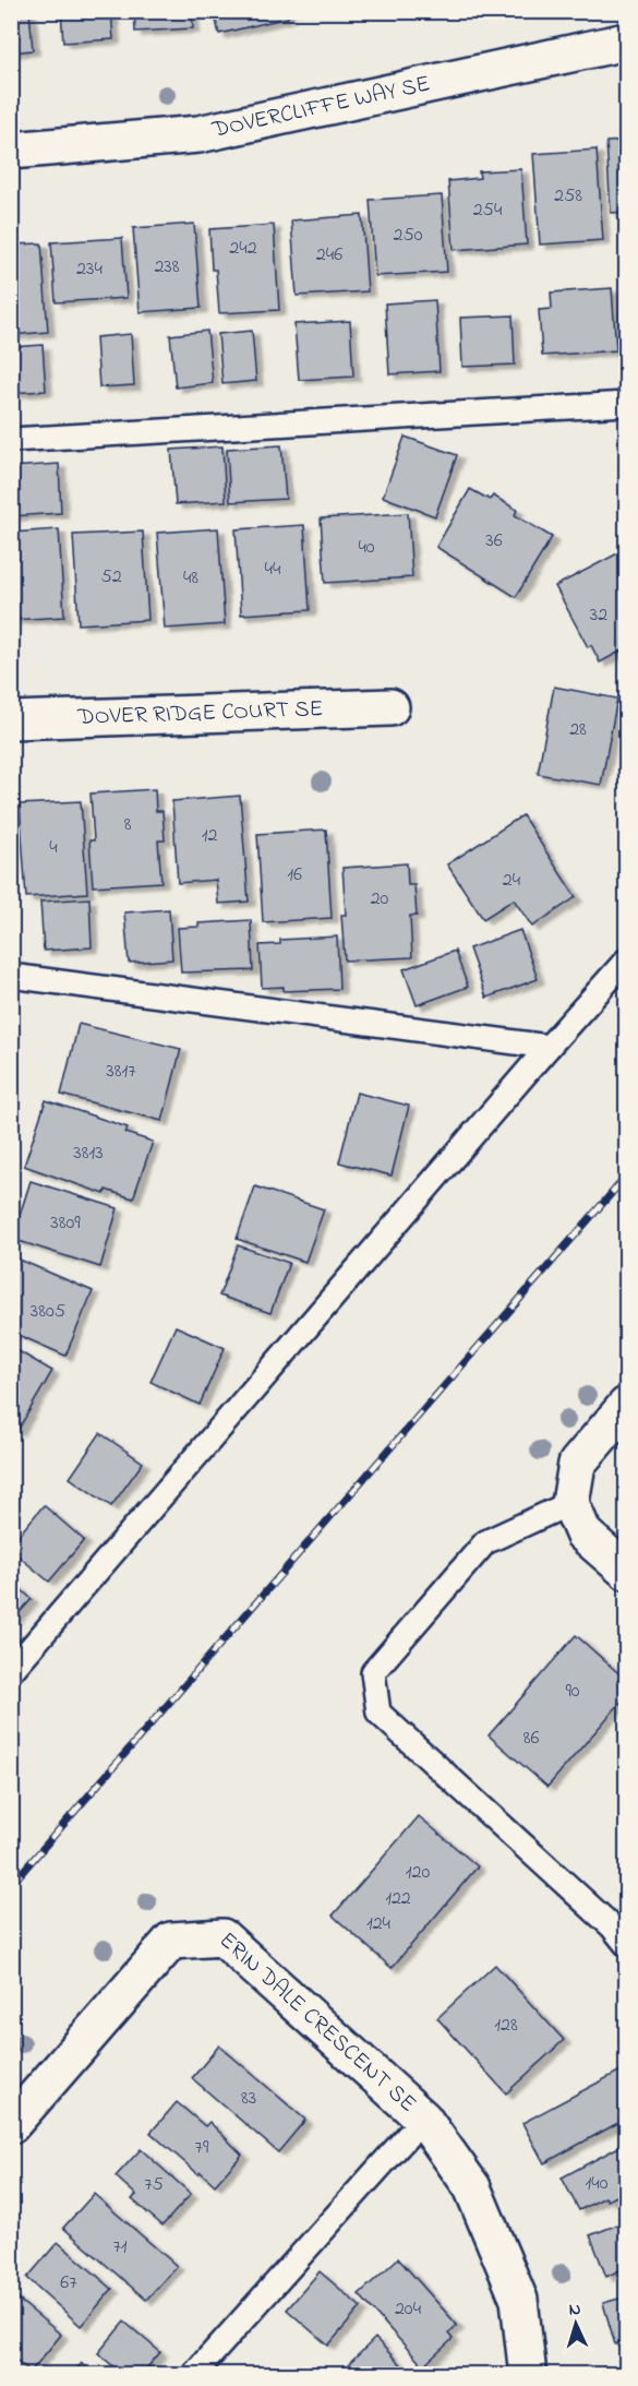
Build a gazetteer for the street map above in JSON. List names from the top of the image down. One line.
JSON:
{"streets":{"street":["DOVERCLIFFE WAY SE","DOVER RIDGE COURT SE","ERIN DALE CRESCENT SE"]},"house_numbers":["258","254","250","242","246","238","234","36","40","44","52","48","32","28","8","12","4","16","24","20","3817","3813","3809","3805","90","86","120","122","124","128","83","79","140","75","71","67","204"],"north":"top"}
